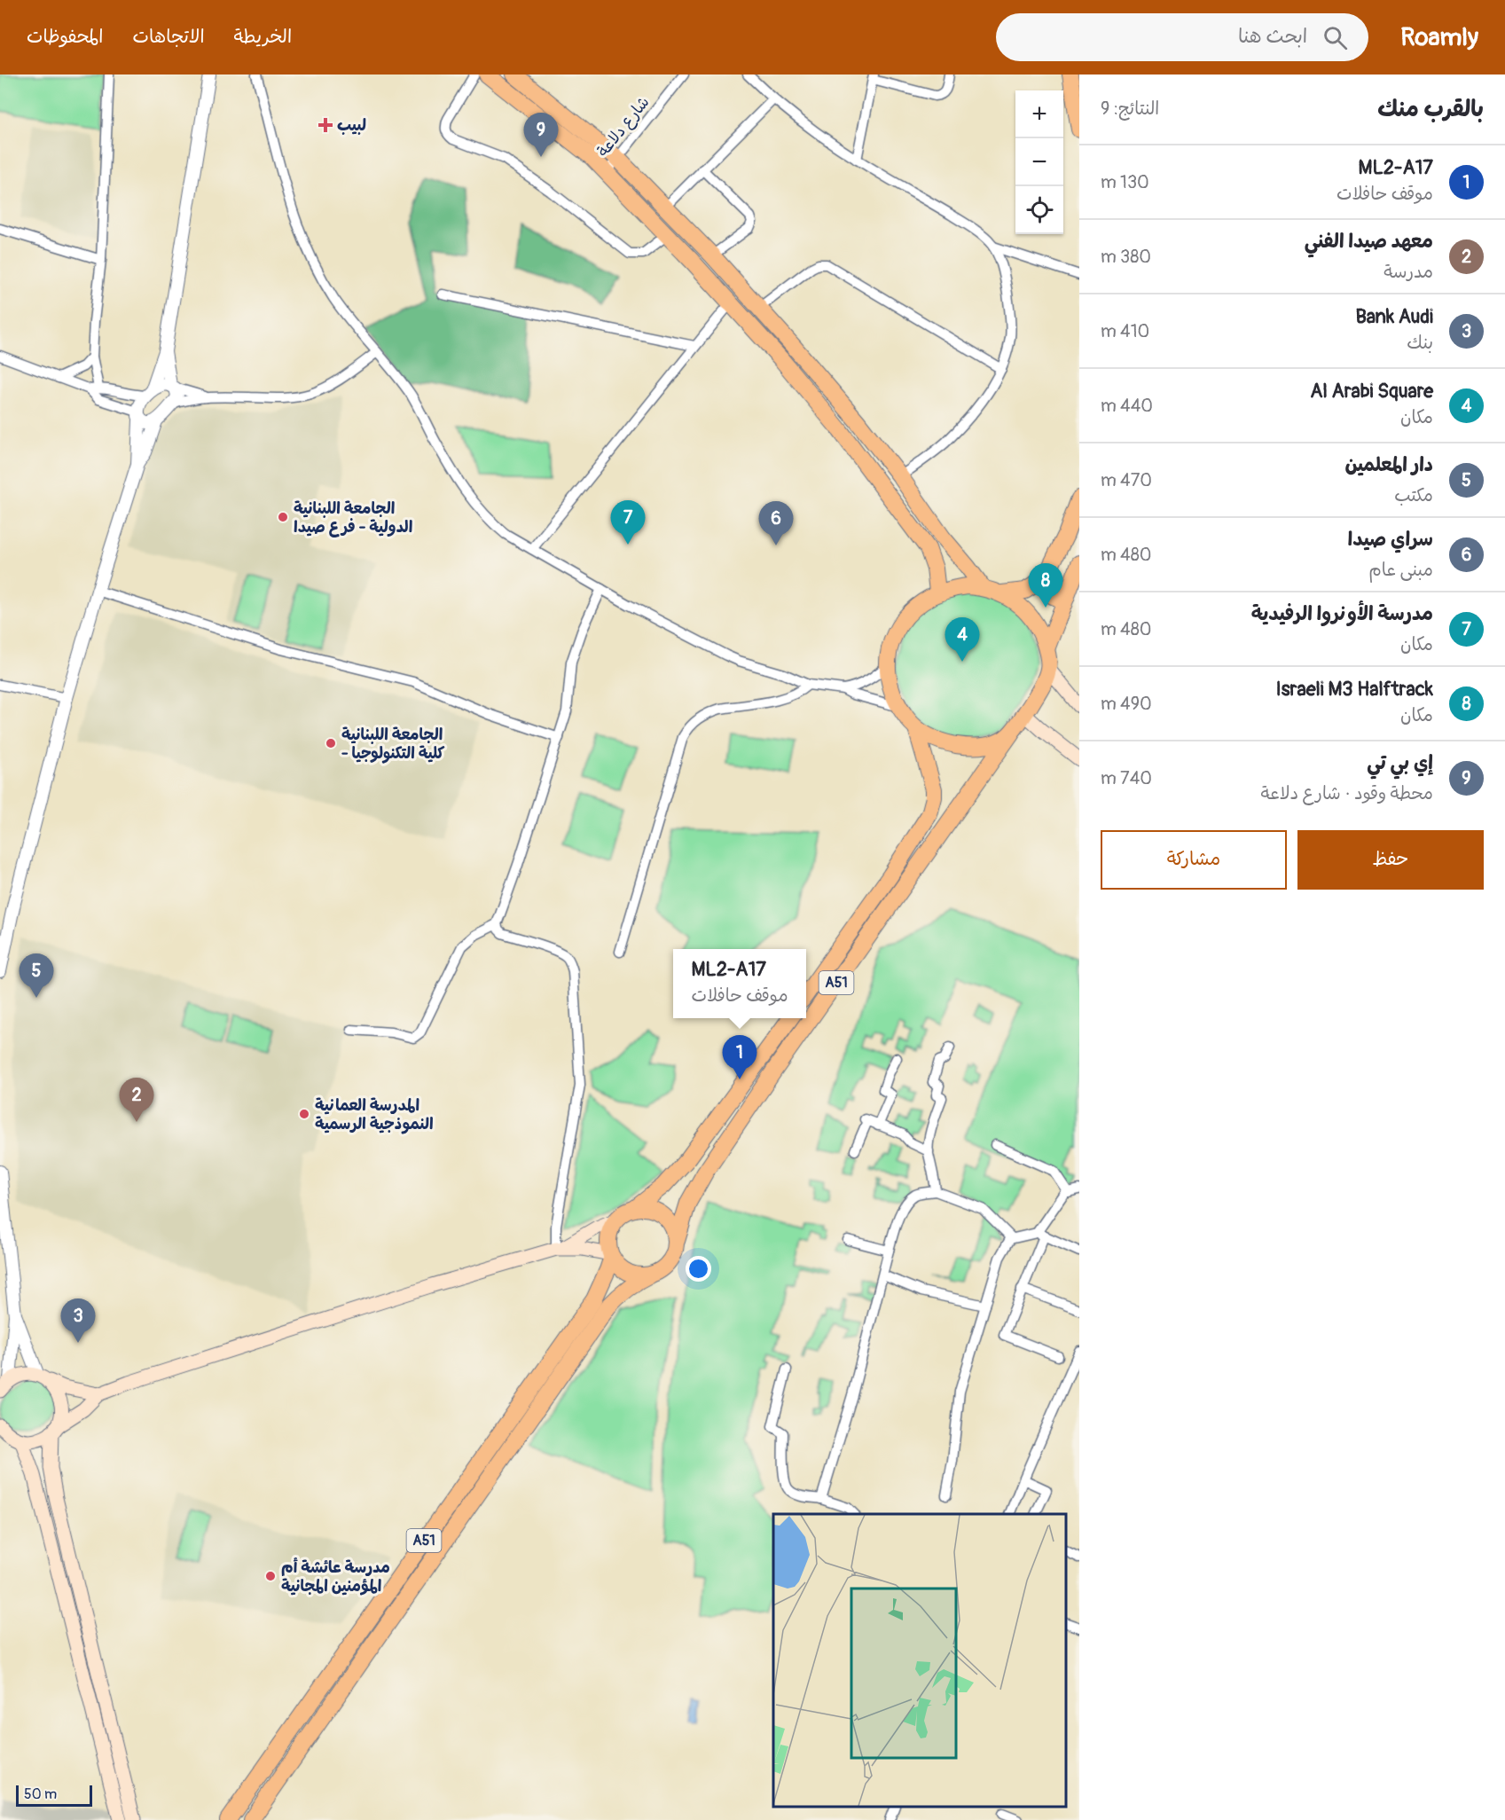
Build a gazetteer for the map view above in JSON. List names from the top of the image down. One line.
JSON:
{"streets":{"main road":["A51"],"street":["شارع دلاعة"]},"places":{"health":["لبيب"],"other":["الجامعة اللبنانية الدولية - فرع صيدا","الجامعة اللبنانية - كلية التكنولوجيا","المدرسة العمانية النموذجية الرسمية","مدرسة عائشة أم المؤمنين المجانية"]},"scale_bar":"50 m","page":{"header":"Roamly","search":"ابحث هنا","nav":["الخريطة","الاتجاهات","المحفوظات"],"heading":["بالقرب منك","النتائج: 9"],"map_buttons":["+","−"],"pins":["9","7","6","8","4","5","1","2","3"],"list":[{"mark":"1","name":"ML2-A17","note":"موقف حافلات","value":"130 m"},{"mark":"2","name":"معهد صيدا الفني","note":"مدرسة","value":"380 m"},{"mark":"3","name":"Bank Audi","note":"بنك","value":"410 m"},{"mark":"4","name":"Al Arabi Square","note":"مكان","value":"440 m"},{"mark":"5","name":"دار المعلمين","note":"مكتب","value":"470 m"},{"mark":"6","name":"سراي صيدا","note":"مبنى عام","value":"480 m"},{"mark":"7","name":"مدرسة الأونروا الرفيدية","note":"مكان","value":"480 m"},{"mark":"8","name":"Israeli M3 Halftrack","note":"مكان","value":"490 m"},{"mark":"9","name":"إي بي تي","note":"محطة وقود · شارع دلاعة","value":"740 m"}],"buttons":["حفظ","مشاركة"],"popup":["ML2-A17","موقف حافلات"],"scale":"50 m"}}
